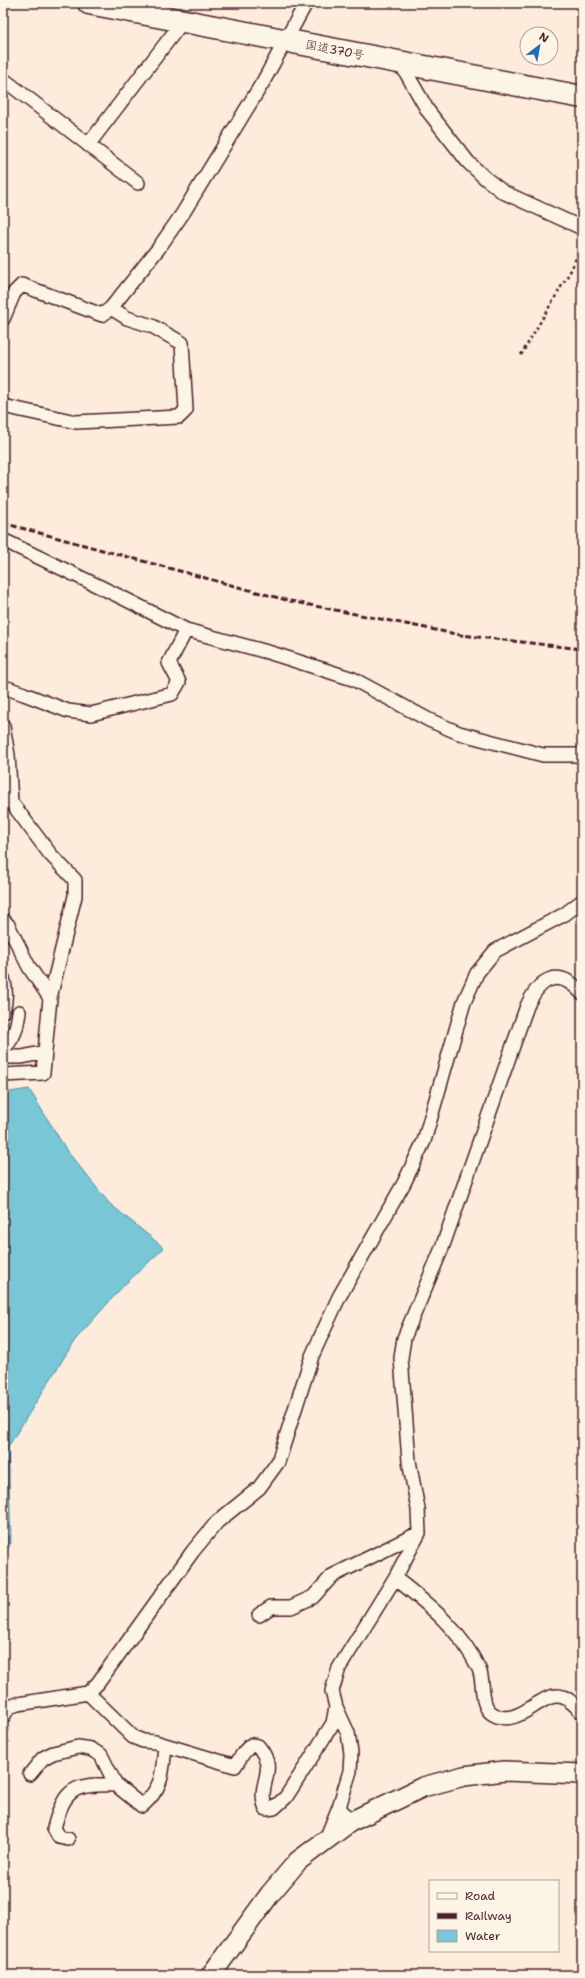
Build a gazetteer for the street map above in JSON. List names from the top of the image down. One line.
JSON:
{"streets":{"highway":["国道370号"]},"legend":["Road","Railway","Water"],"north":"top right"}
